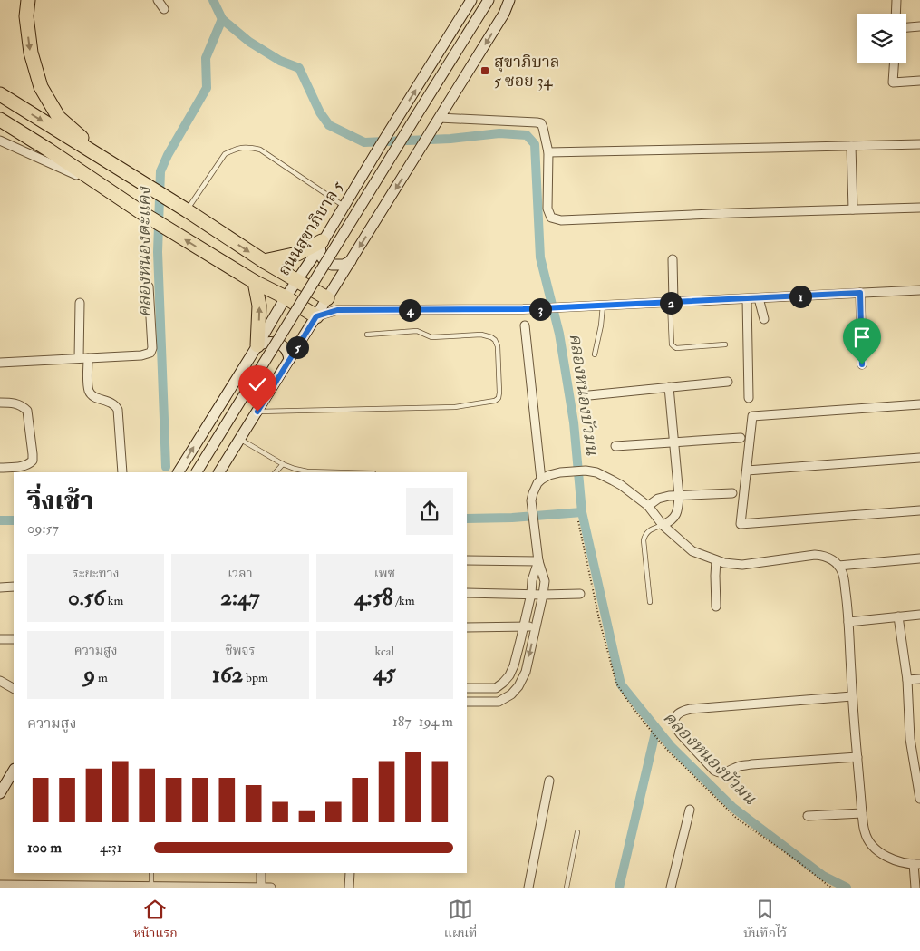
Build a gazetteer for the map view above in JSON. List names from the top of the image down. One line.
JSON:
{"streets":{"main road":["ถนนสุขาภิบาล 5"]},"water":["คลองหนองตะแคง","คลองหนองบัวมน"],"places":{"transit":["สุขาภิบาล 5 ซอย 34"]},"page":{"pins":["1","2","3","4","5"],"heading":["วิ่งเช้า","09:57"],"stats":[["ระยะทาง","0.56 km"],["เวลา","2:47"],["เพซ","4:58 /km"],["ความสูง","9 m"],["ชีพจร","162 bpm"],["kcal","45"]],"chart":["ความสูง","187–194 m"],"list":[{"name":"100 m","note":"4:31"}],"tabs":["หน้าแรก","แผนที่","บันทึกไว้"]}}
